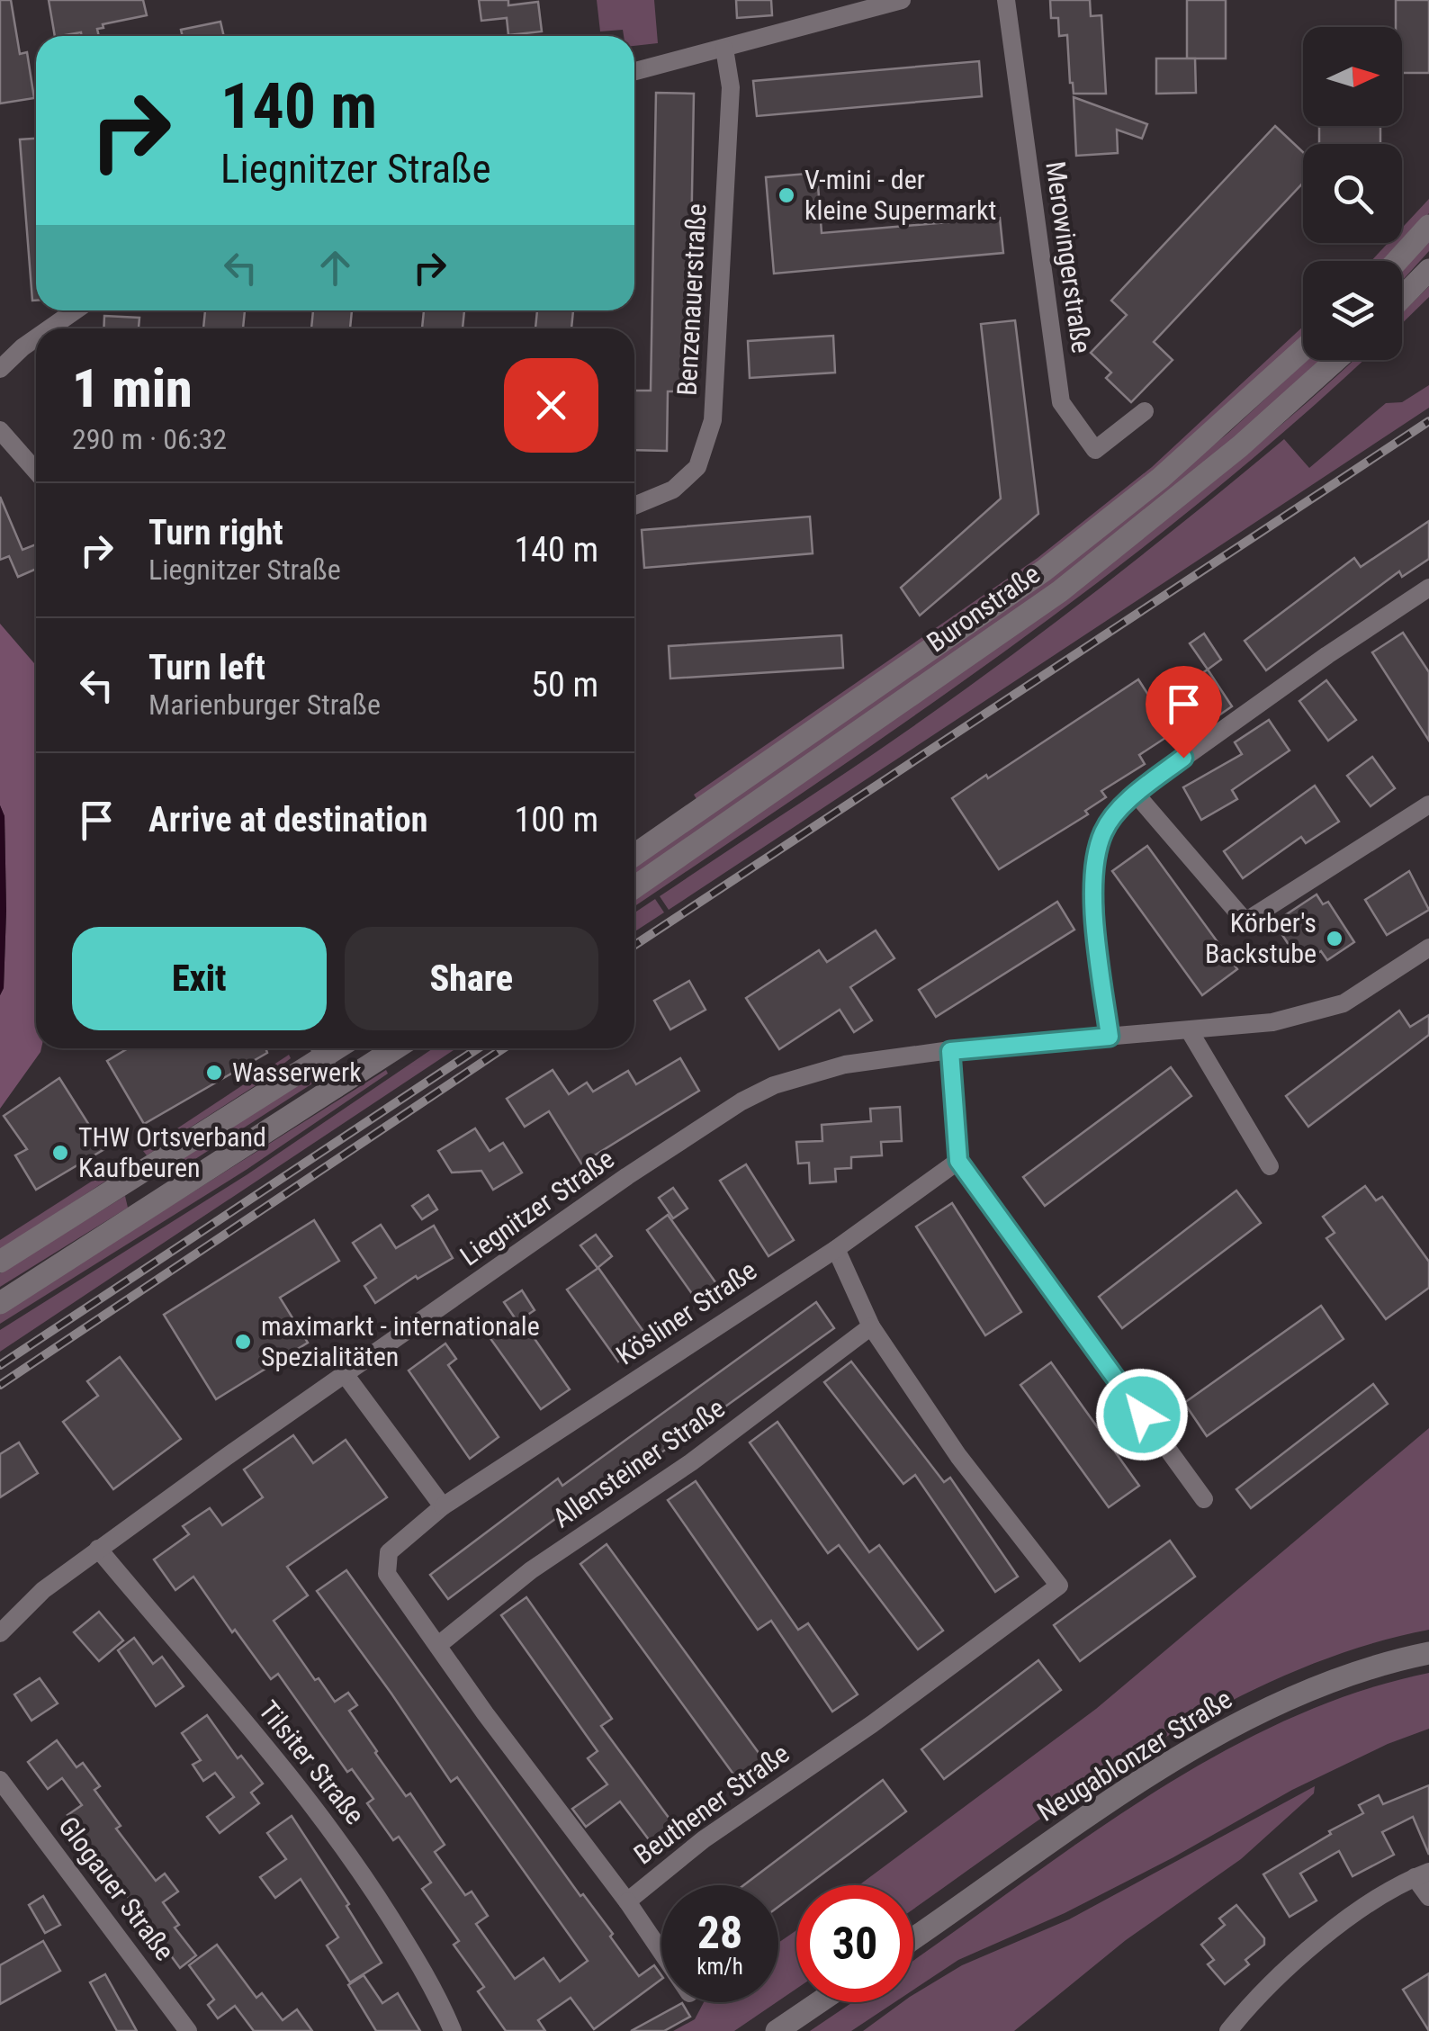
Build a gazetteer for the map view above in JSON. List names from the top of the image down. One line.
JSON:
{"streets":{"street":["Merowingerstraße","Benzenauerstraße","Buronstraße","Liegnitzer Straße","Kösliner Straße","Allensteiner Straße","Neugablonzer Straße","Tilsiter Straße","Beuthener Straße","Glogauer Straße"]},"crossings":[["Liegnitzer Straße","Tilsiter Straße"],["Kösliner Straße","Beuthener Straße"],["Allensteiner Straße","Beuthener Straße"]],"places":["V-mini - der kleine Supermarkt","Körber's Backstube","Wasserwerk","THW Ortsverband Kaufbeuren","maximarkt - internationale Spezialitäten"],"north":"right","page":{"turn":["140 m","Liegnitzer Straße"],"heading":["1 min","290 m · 06:32"],"list":[{"name":"Turn right","note":"Liegnitzer Straße","value":"140 m"},{"name":"Turn left","note":"Marienburger Straße","value":"50 m"},{"name":"Arrive at destination","value":"100 m"}],"buttons":["Exit","Share"],"speed":"28 km/h","limit":"30"}}
